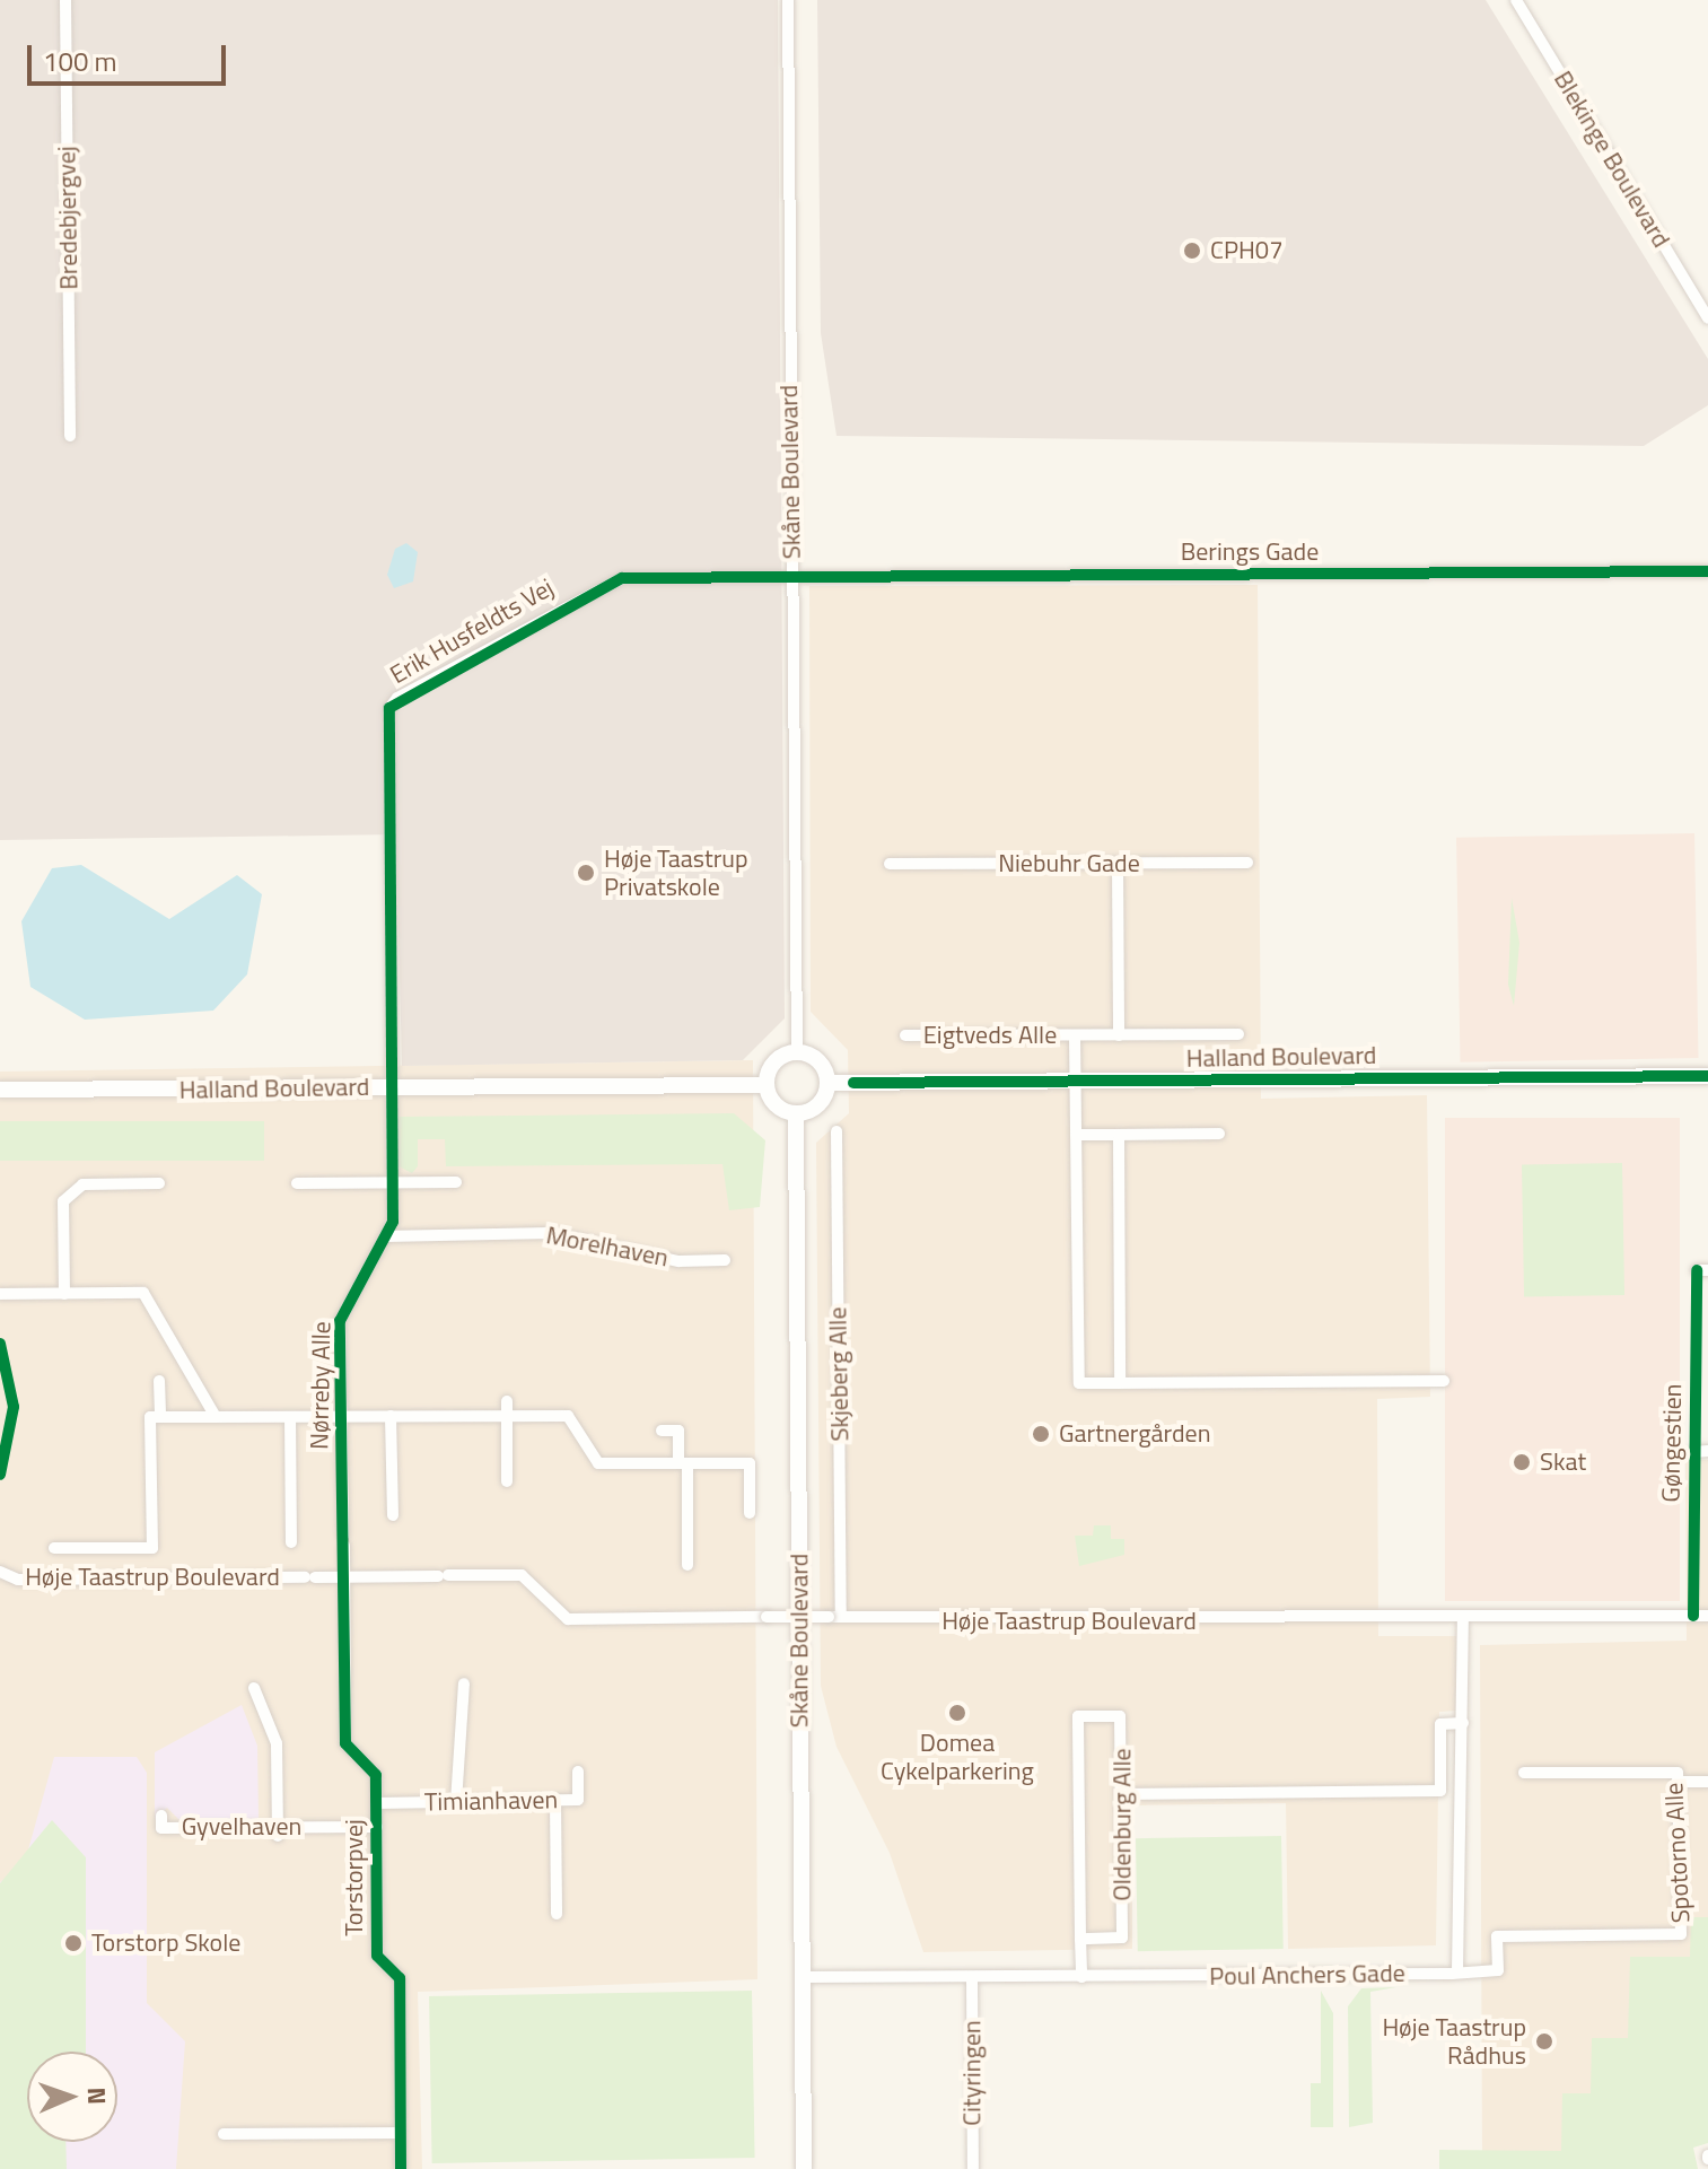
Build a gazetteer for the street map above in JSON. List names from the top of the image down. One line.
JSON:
{"streets":{"street":["Blekinge Boulevard","Bredebjergvej","Skåne Boulevard","Berings Gade","Erik Husfeldts Vej","Niebuhr Gade","Eigtveds Alle","Halland Boulevard","Morelhaven","Skjeberg Alle","Nørreby Alle","Høje Taastrup Boulevard","Timianhaven","Oldenburg Alle","Gyvelhaven","Spotorno Alle","Torstorpvej","Poul Anchers Gade","Cityringen"],"cycle path":["Gøngestien"]},"crossings":[["Skåne Boulevard","Berings Gade"],["Skåne Boulevard","Erik Husfeldts Vej"],["Skåne Boulevard","Halland Boulevard"],["Skåne Boulevard","Poul Anchers Gade"],["Berings Gade","Erik Husfeldts Vej"],["Erik Husfeldts Vej","Halland Boulevard"],["Erik Husfeldts Vej","Nørreby Alle"],["Eigtveds Alle","Halland Boulevard"],["Halland Boulevard","Nørreby Alle"],["Morelhaven","Nørreby Alle"],["Skjeberg Alle","Høje Taastrup Boulevard"],["Nørreby Alle","Høje Taastrup Boulevard"],["Nørreby Alle","Torstorpvej"],["Timianhaven","Torstorpvej"],["Oldenburg Alle","Poul Anchers Gade"],["Gyvelhaven","Torstorpvej"],["Spotorno Alle","Poul Anchers Gade"],["Poul Anchers Gade","Cityringen"]],"places":["CPH07","Høje Taastrup Privatskole","Gartnergården","Skat","Domea Cykelparkering","Torstorp Skole","Høje Taastrup Rådhus"],"scale_bar":"100 m","north":"right"}
